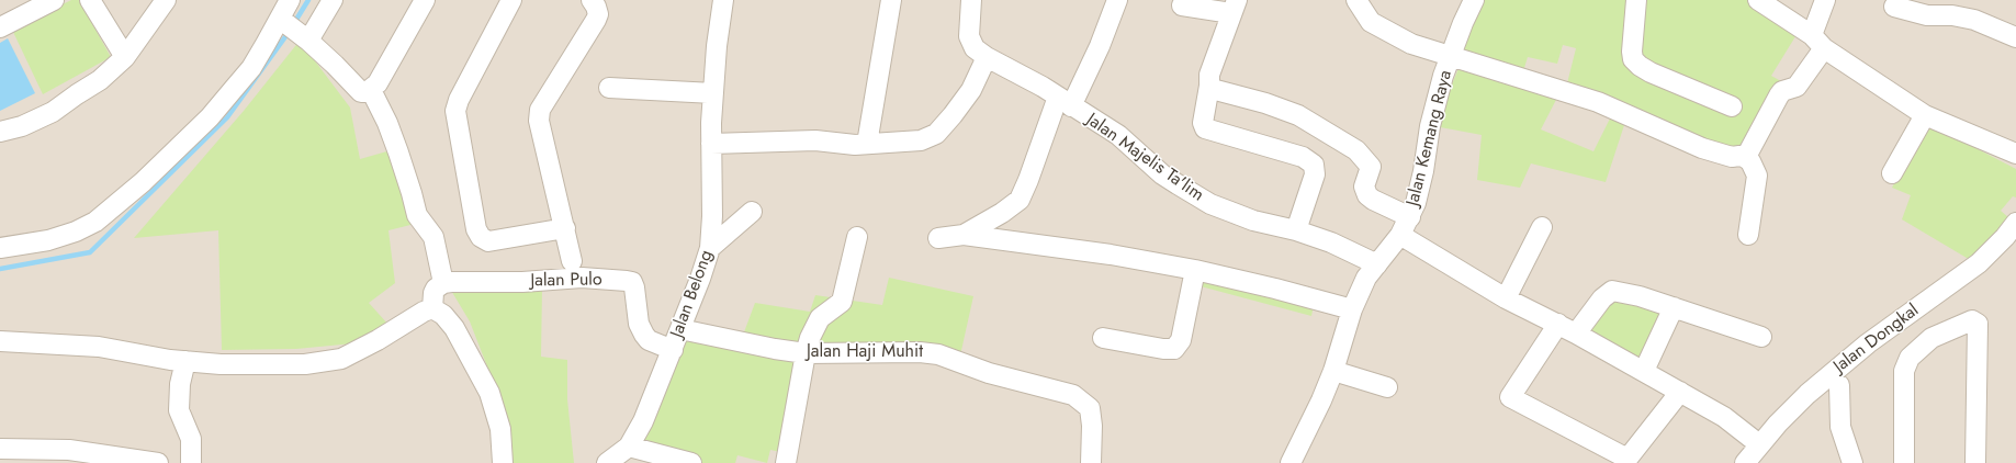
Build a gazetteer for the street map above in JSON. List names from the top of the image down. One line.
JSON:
{"streets":{"street":["Jalan Kemang Raya","Jalan Majelis Ta'lim","Jalan Pulo","Jalan Belong","Jalan Dongkal","Jalan Haji Muhit"]},"crossings":[["Jalan Kemang Raya","Jalan Majelis Ta'lim"],["Jalan Pulo","Jalan Belong"],["Jalan Belong","Jalan Haji Muhit"]]}
